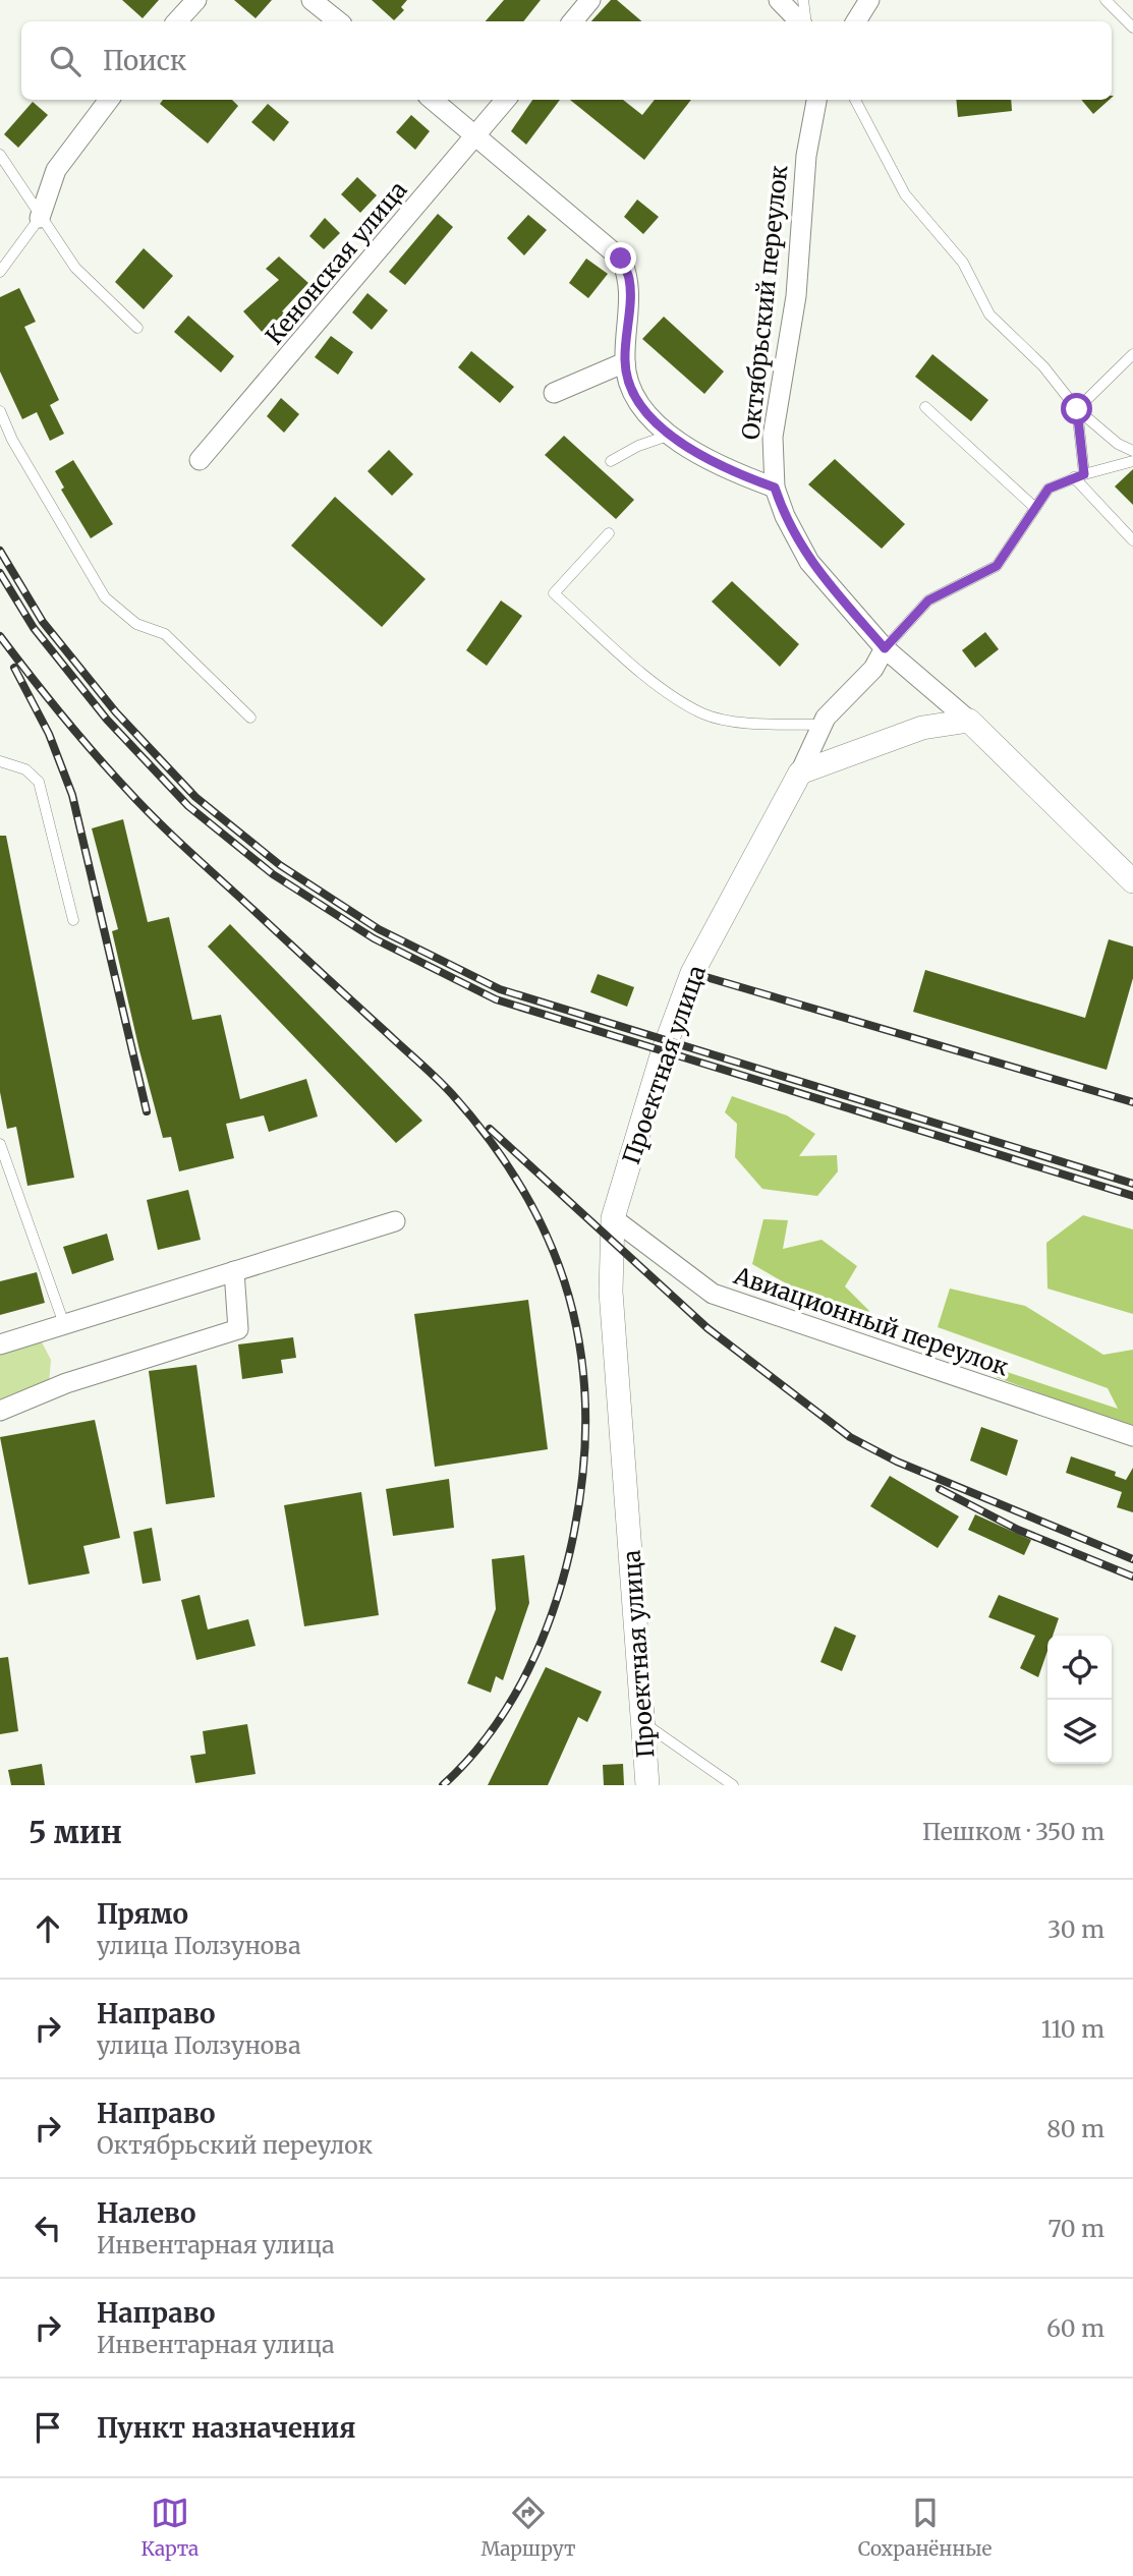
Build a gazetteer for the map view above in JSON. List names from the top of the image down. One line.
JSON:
{"streets":{"street":["Кенонская улица","Октябрьский переулок","Проектная улица","Авиационный переулок"]},"crossings":[["Проектная улица","Авиационный переулок"]],"page":{"search":"Поиск","heading":["5 мин","Пешком · 350 m"],"list":[["Прямо","улица Ползунова","30 m"],["Направо","улица Ползунова","110 m"],["Направо","Октябрьский переулок","80 m"],["Налево","Инвентарная улица","70 m"],["Направо","Инвентарная улица","60 m"],"Пункт назначения"],"nav":["Карта","Маршрут","Сохранённые"]}}
